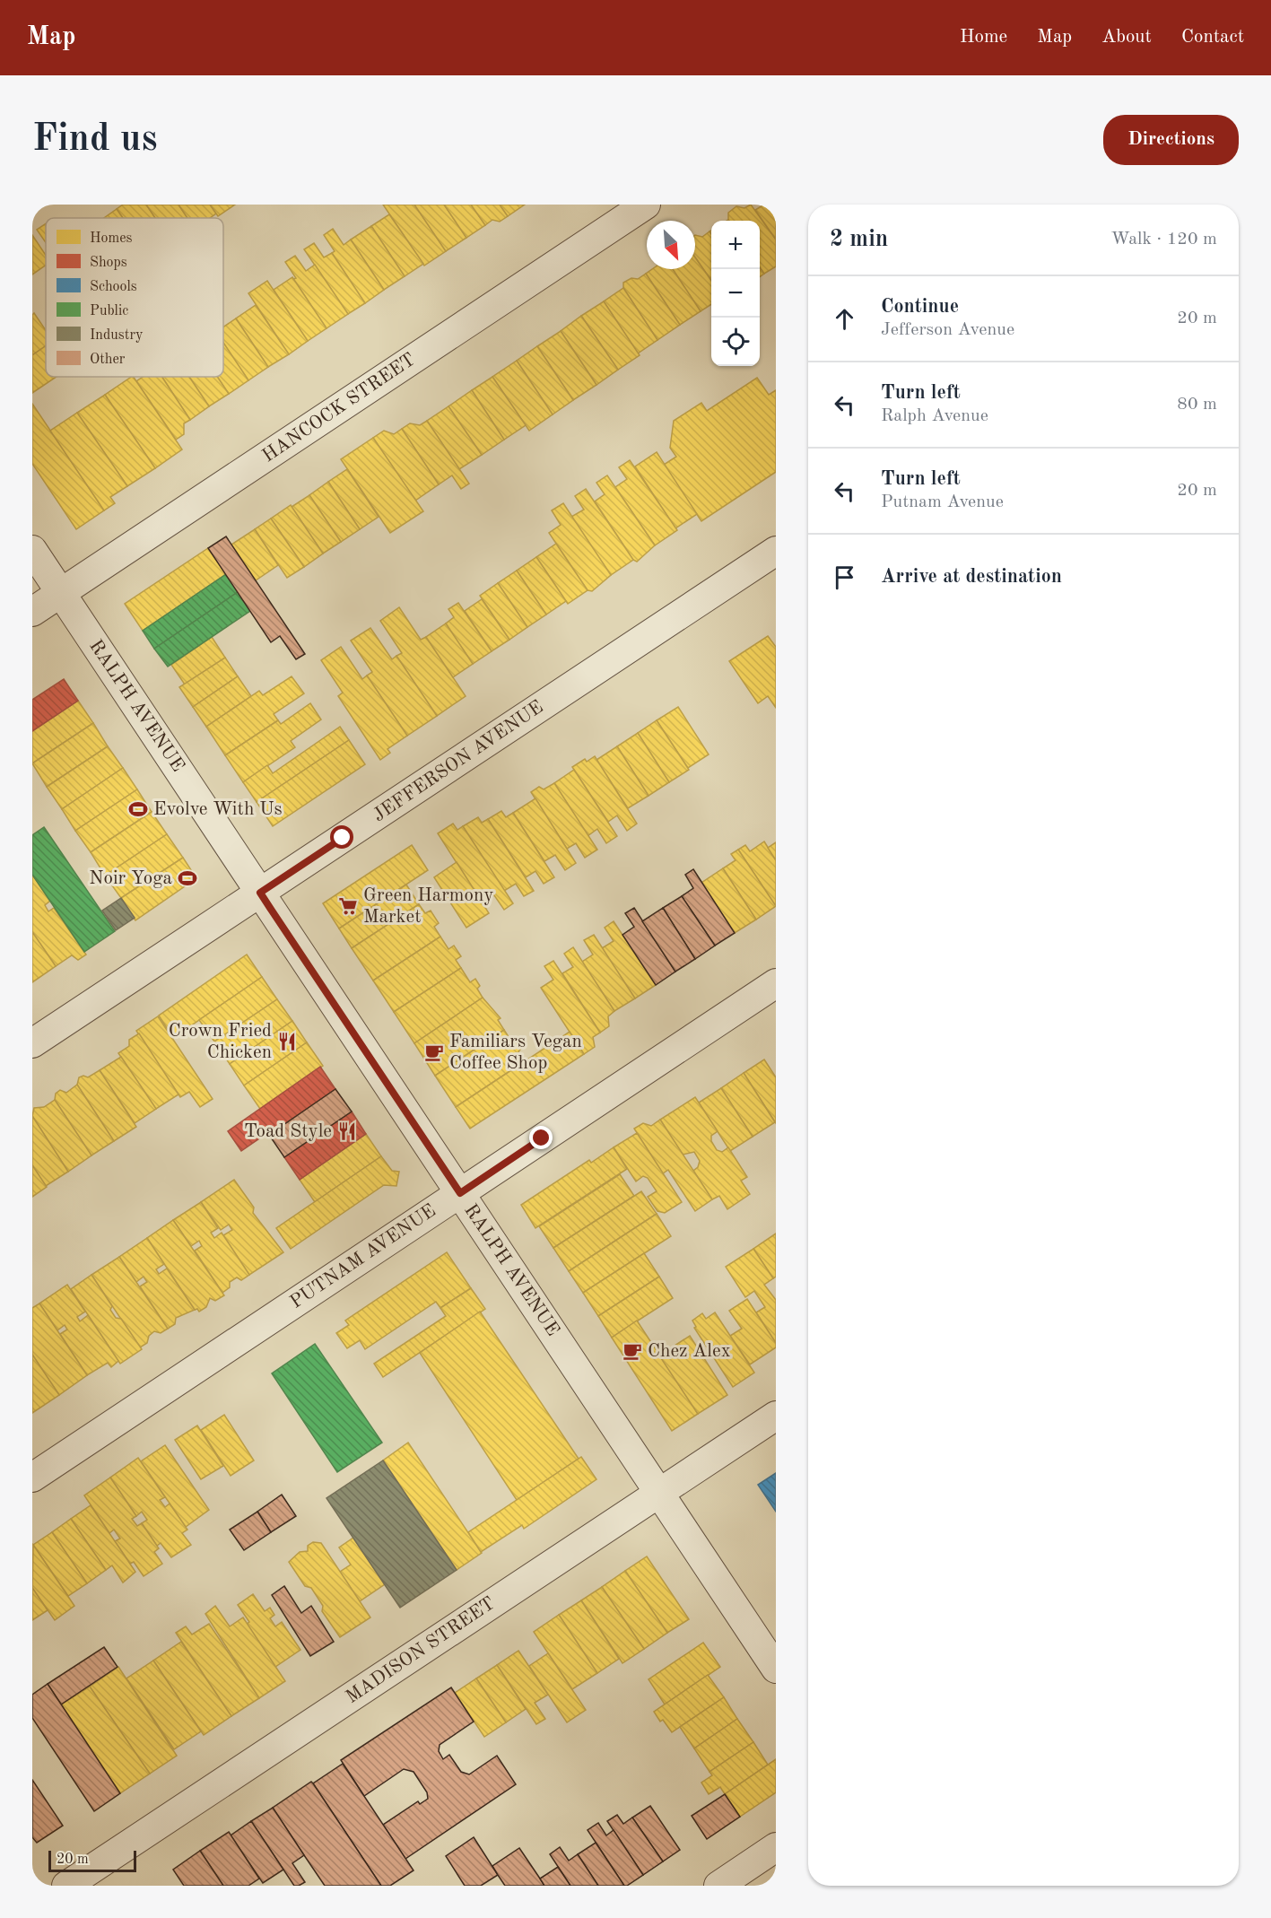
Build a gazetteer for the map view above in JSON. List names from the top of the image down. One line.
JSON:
{"streets":{"street":["HANCOCK STREET","RALPH AVENUE","JEFFERSON AVENUE","PUTNAM AVENUE","MADISON STREET"]},"crossings":[["HANCOCK STREET","RALPH AVENUE"],["RALPH AVENUE","JEFFERSON AVENUE"],["RALPH AVENUE","PUTNAM AVENUE"],["RALPH AVENUE","MADISON STREET"]],"places":{"sports":["Evolve With Us","Noir Yoga"],"supermarket":["Green Harmony Market"],"restaurant":["Crown Fried Chicken","Toad Style"],"cafe":["Familiars Vegan Coffee Shop","Chez Alex"]},"legend":["Homes","Shops","Schools","Public","Industry","Other"],"scale_bar":"20 m","north":"bottom right","page":{"header":"Map","nav":["Home","Map","About","Contact"],"buttons":"Directions","title":"Find us","heading":["2 min","Walk · 120 m"],"map_buttons":["+","−"],"list":[["Continue","Jefferson Avenue","20 m"],["Turn left","Ralph Avenue","80 m"],["Turn left","Putnam Avenue","20 m"],"Arrive at destination"],"scale":"20 m"}}
